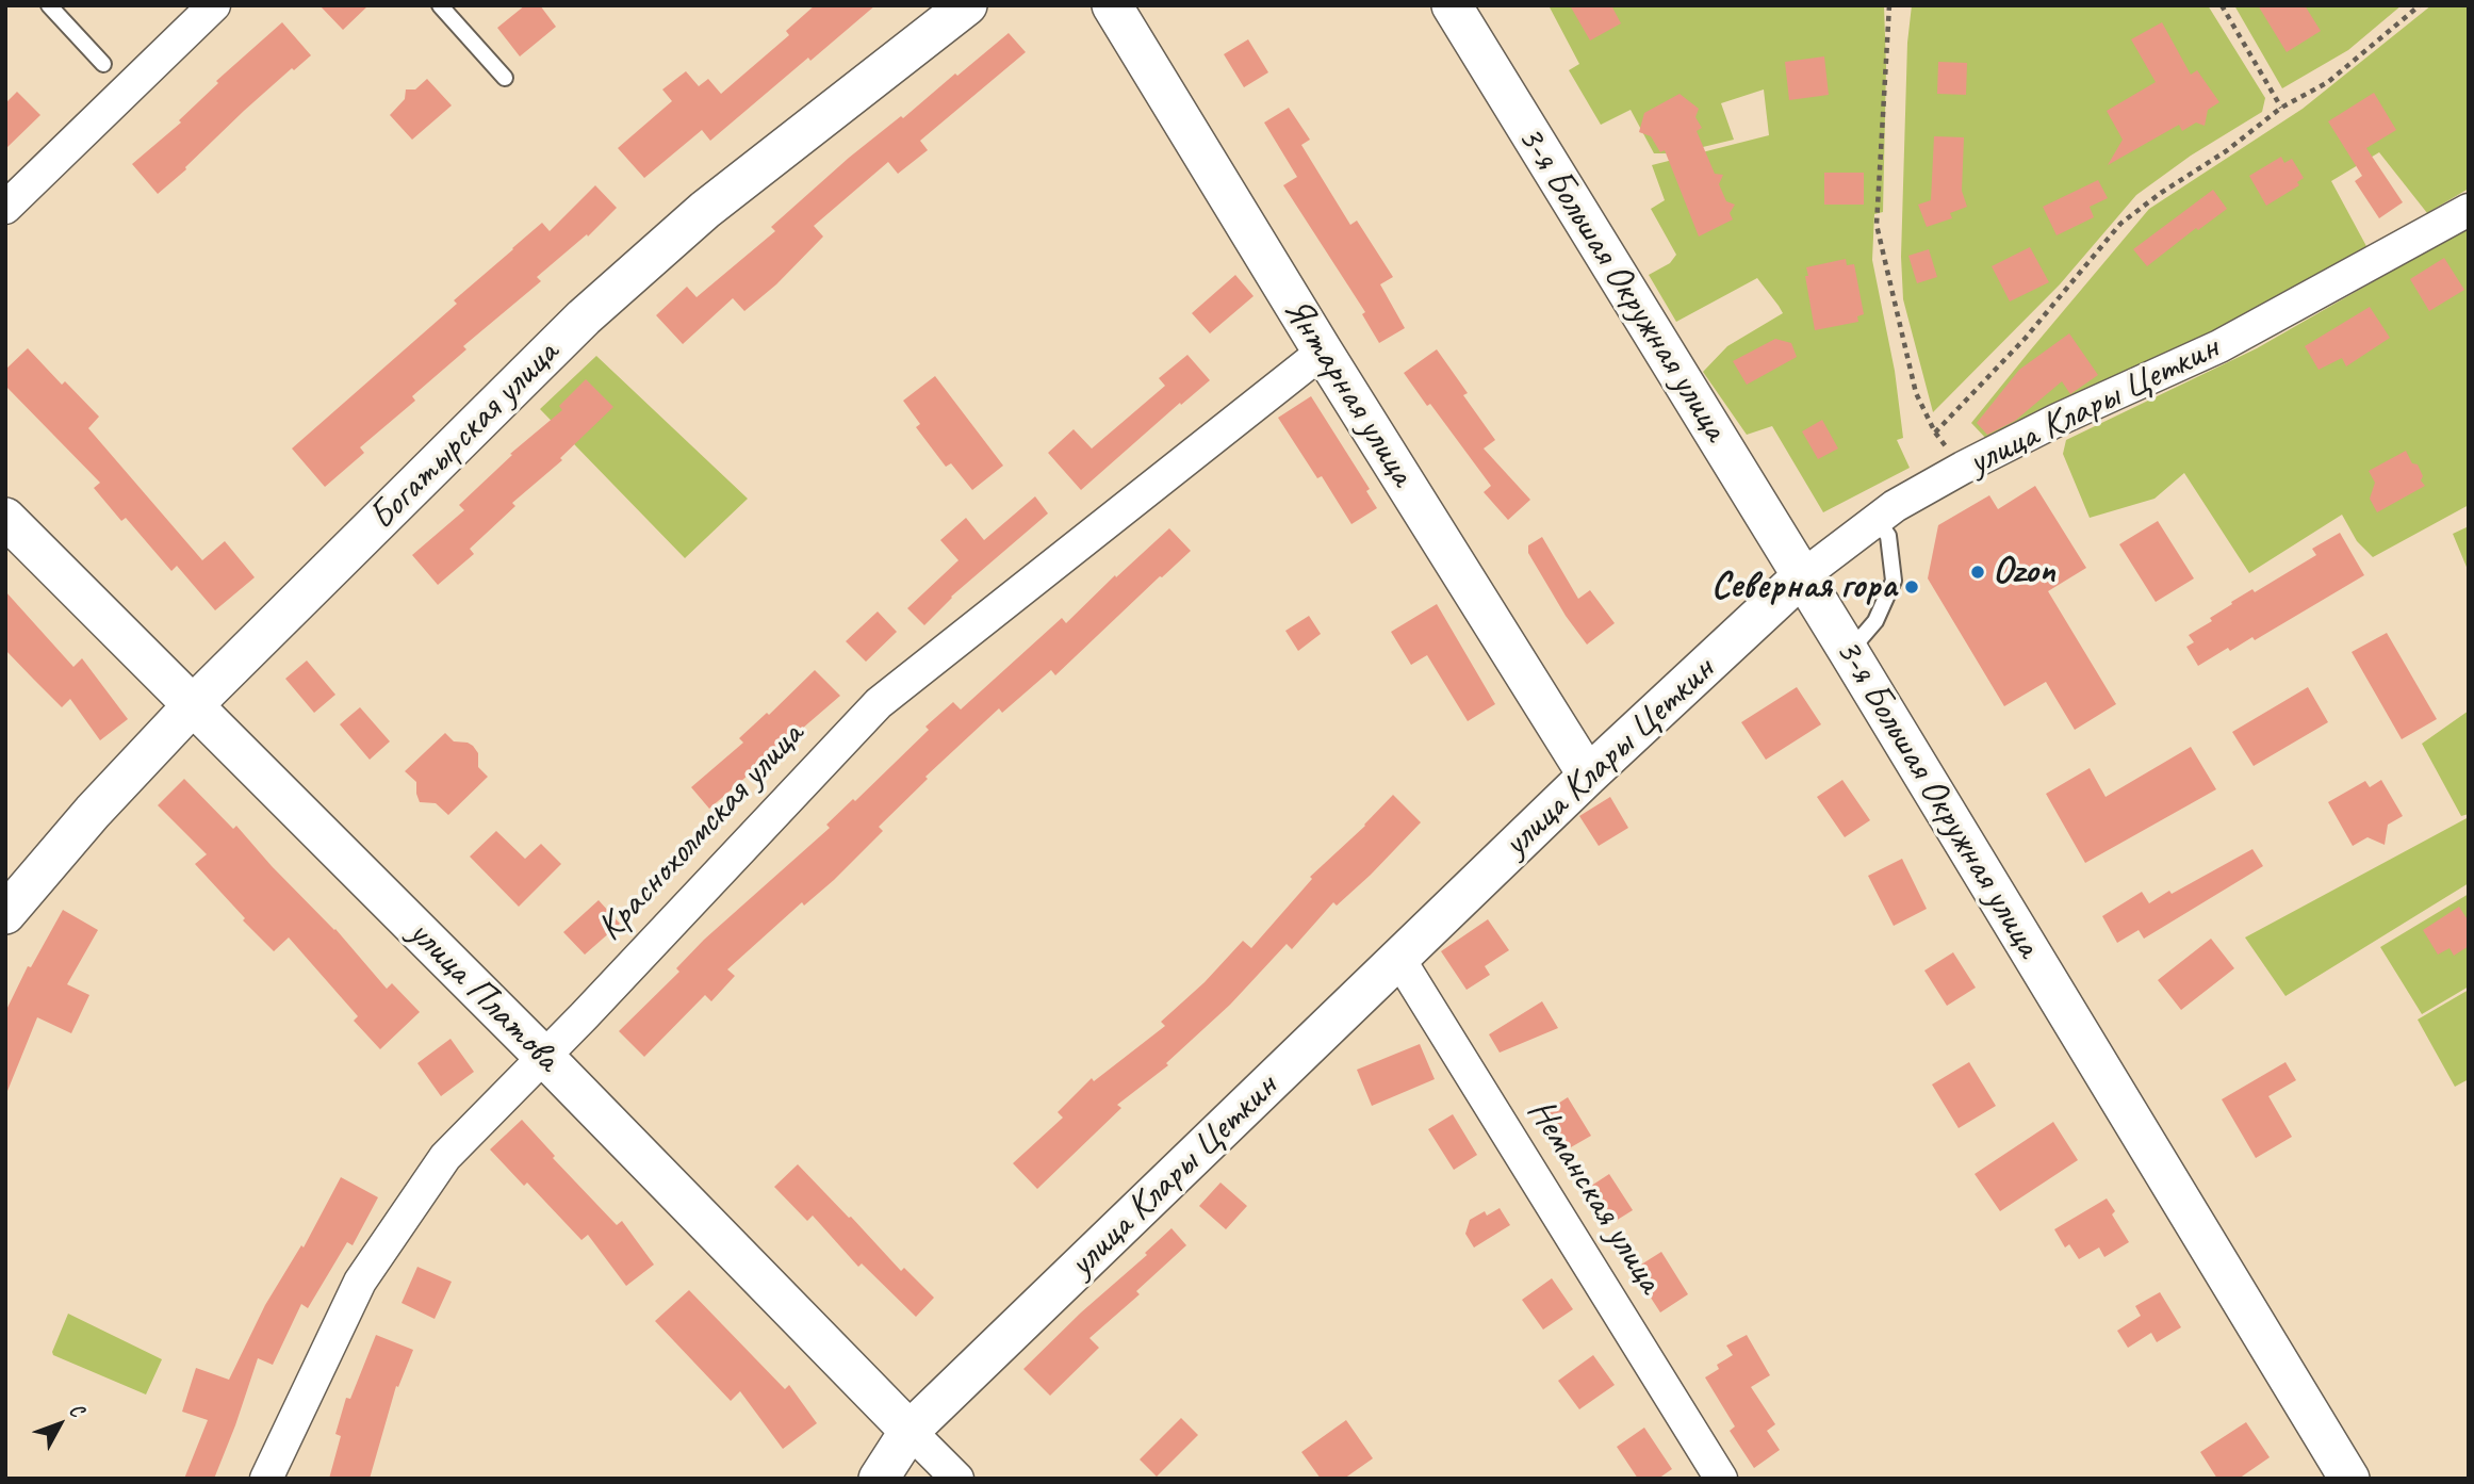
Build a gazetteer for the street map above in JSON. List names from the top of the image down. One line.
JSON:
{"streets":{"street":["3-я Большая Окружная улица","Янтарная улица","улица Клары Цеткин","Богатырская улица","Краснохолмская улица","улица Платова","Неманская улица"]},"crossings":[["3-я Большая Окружная улица","улица Клары Цеткин"],["Янтарная улица","улица Клары Цеткин"],["Янтарная улица","Краснохолмская улица"],["улица Клары Цеткин","улица Платова"],["улица Клары Цеткин","Неманская улица"],["Богатырская улица","улица Платова"],["Краснохолмская улица","улица Платова"]],"places":["Ozon","Северная гора"],"north":"top right"}
